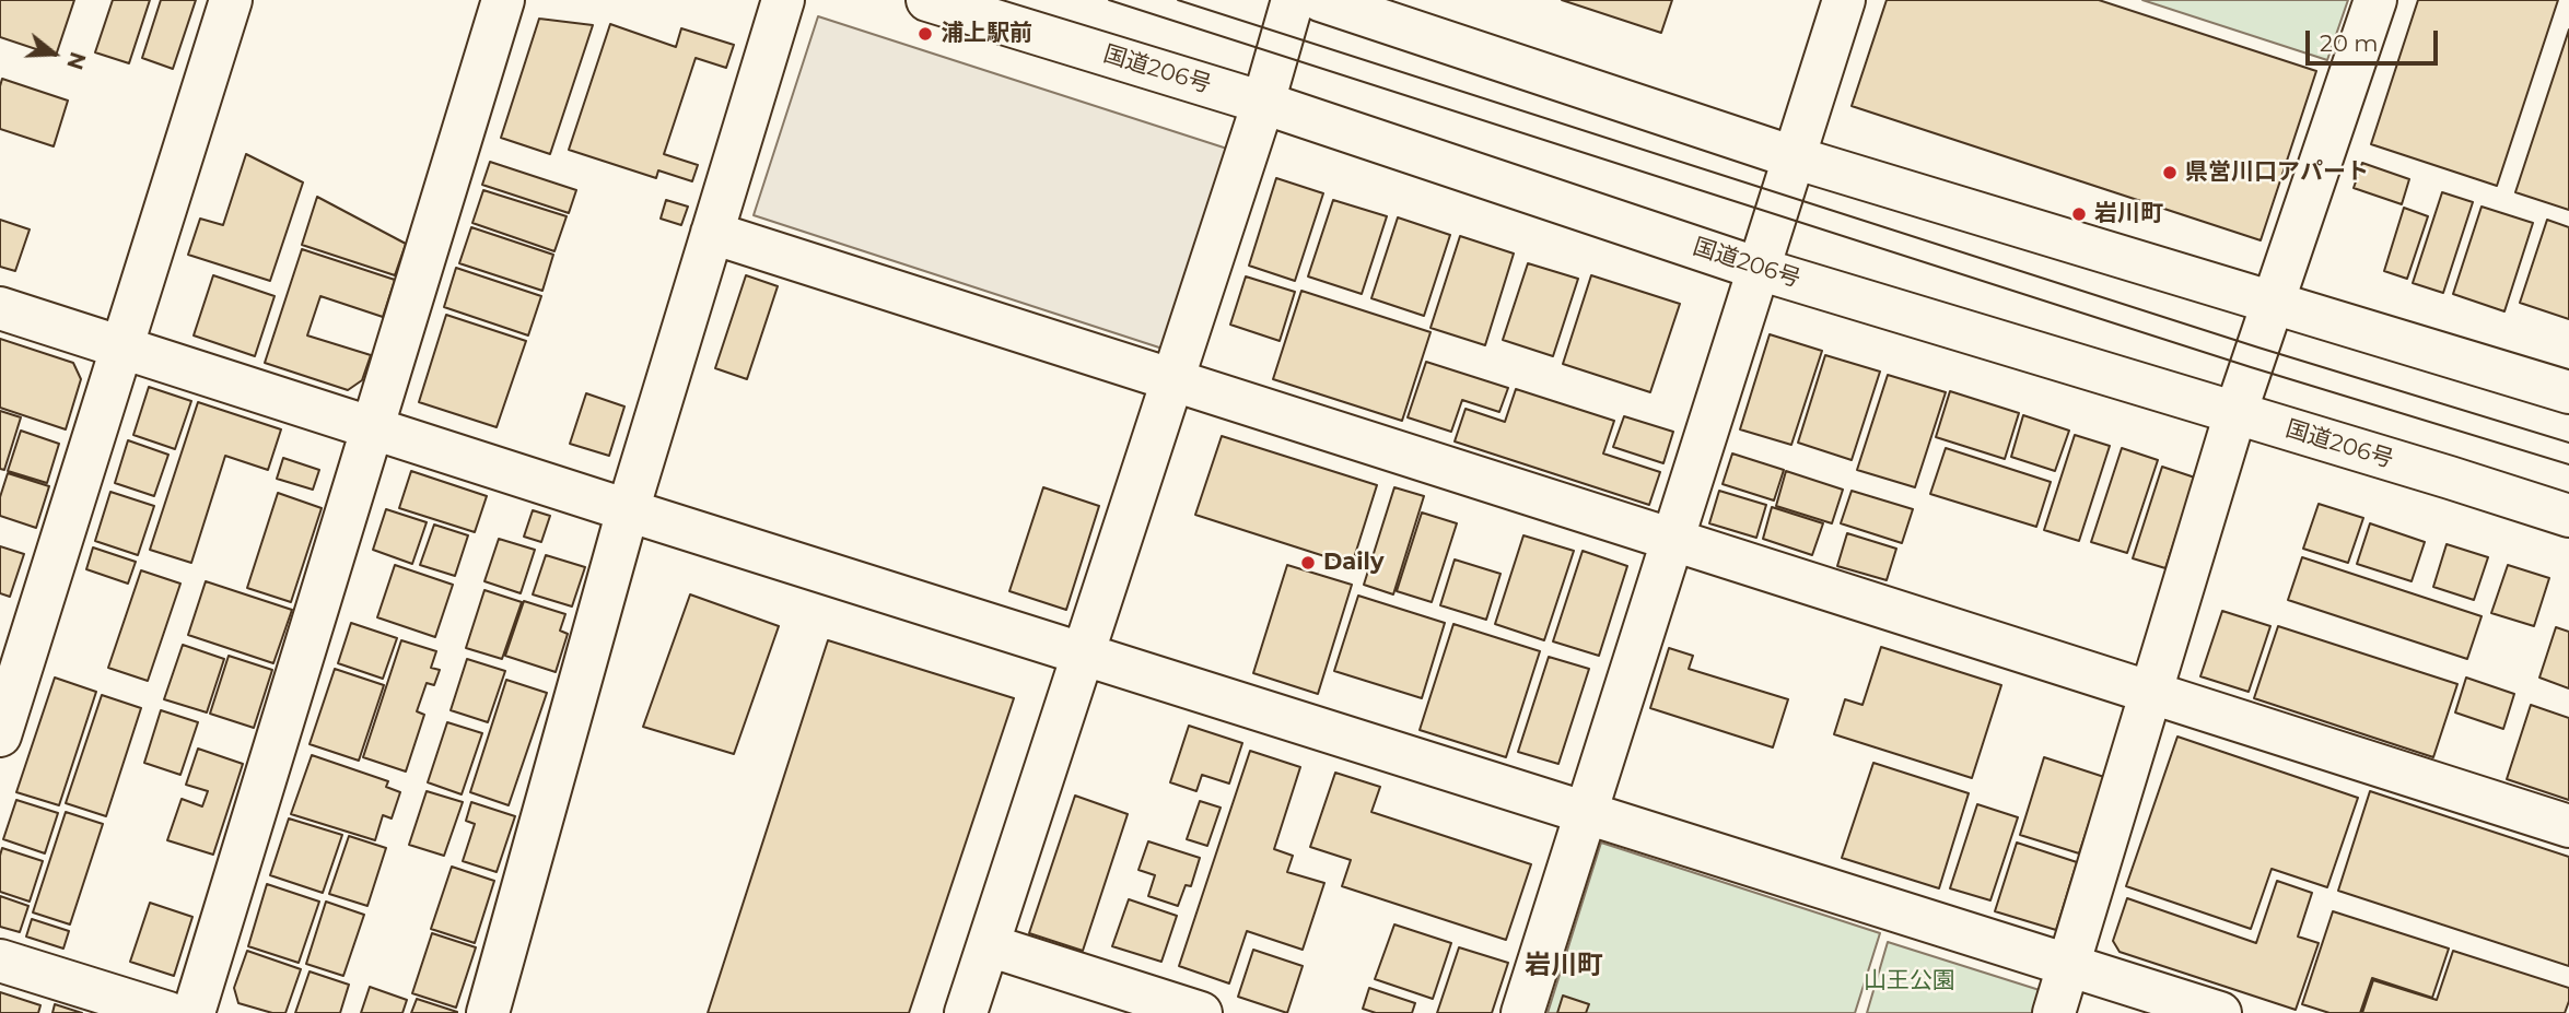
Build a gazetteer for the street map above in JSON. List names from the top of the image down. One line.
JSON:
{"streets":{"main road":["国道206号"]},"districts":["岩川町"],"parks":["山王公園"],"places":["浦上駅前","県営川口アパート","岩川町","Daily"],"scale_bar":"20 m","north":"right"}
